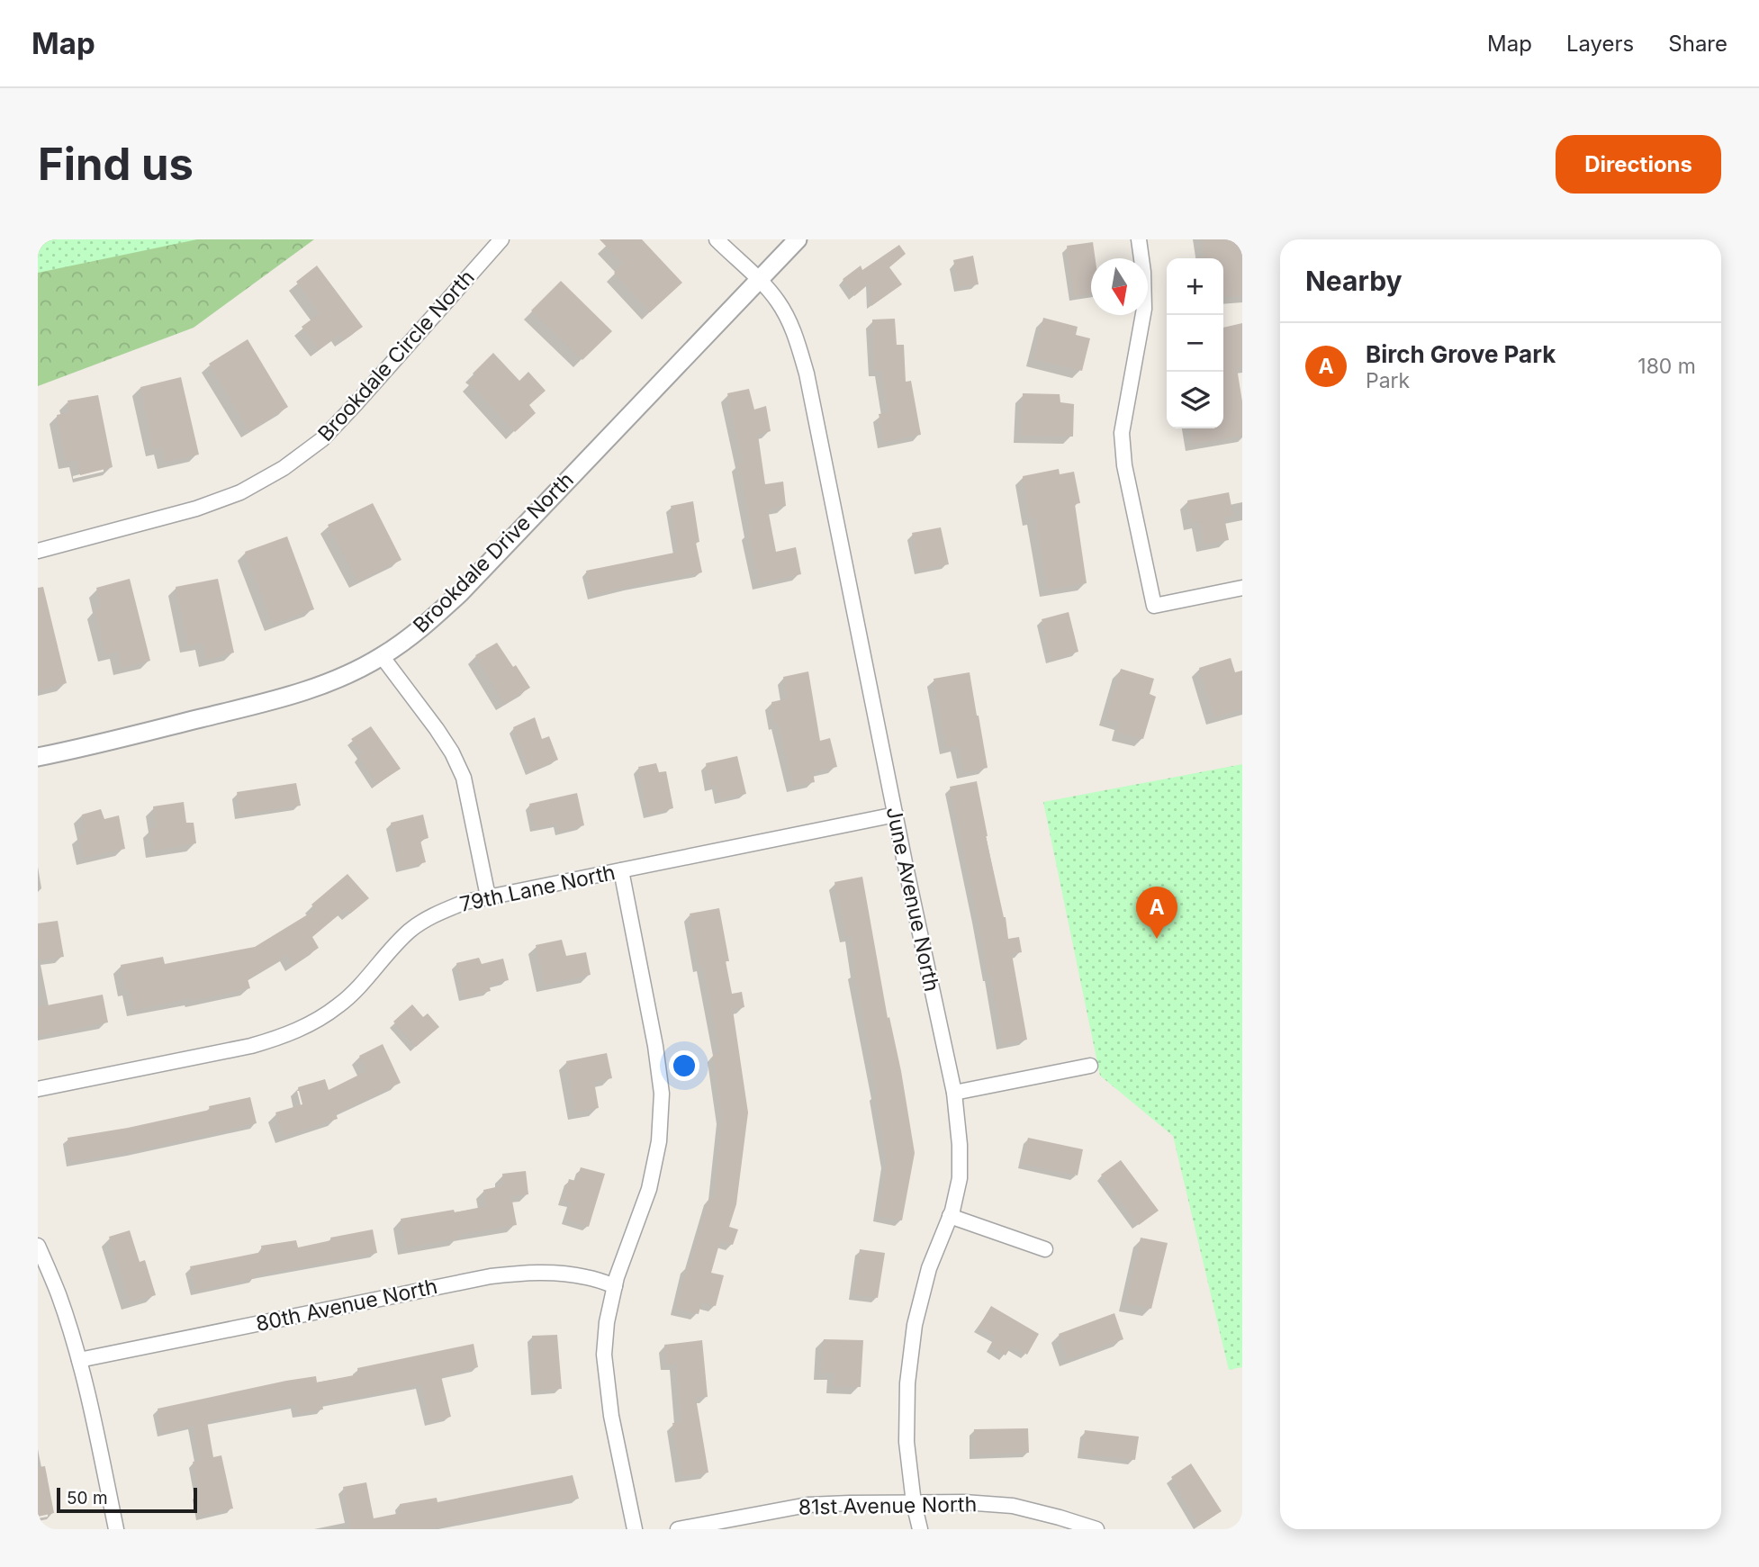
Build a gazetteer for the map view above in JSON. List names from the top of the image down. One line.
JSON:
{"streets":{"street":["Brookdale Circle North","Brookdale Drive North","79th Lane North","June Avenue North","80th Avenue North","81st Avenue North"]},"crossings":[["Brookdale Drive North","June Avenue North"],["79th Lane North","June Avenue North"],["June Avenue North","81st Avenue North"]],"scale_bar":"50 m","north":"bottom","page":{"header":"Map","nav":["Map","Layers","Share"],"buttons":"Directions","title":"Find us","heading":"Nearby","map_buttons":["+","−"],"list":[{"mark":"A","name":"Birch Grove Park","note":"Park","value":"180 m"}],"pins":"A","scale":"50 m"}}
